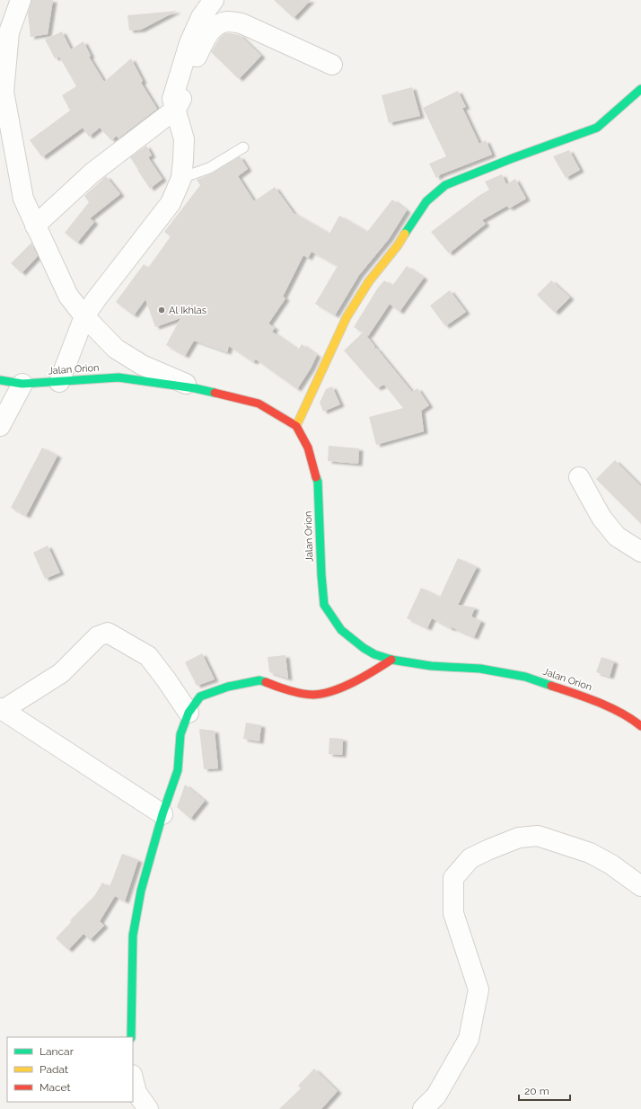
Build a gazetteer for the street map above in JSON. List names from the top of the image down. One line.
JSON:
{"streets":{"main road":["Jalan Orion"]},"places":["Al Ikhlas"],"legend":["Lancar","Padat","Macet"],"scale_bar":"20 m"}
